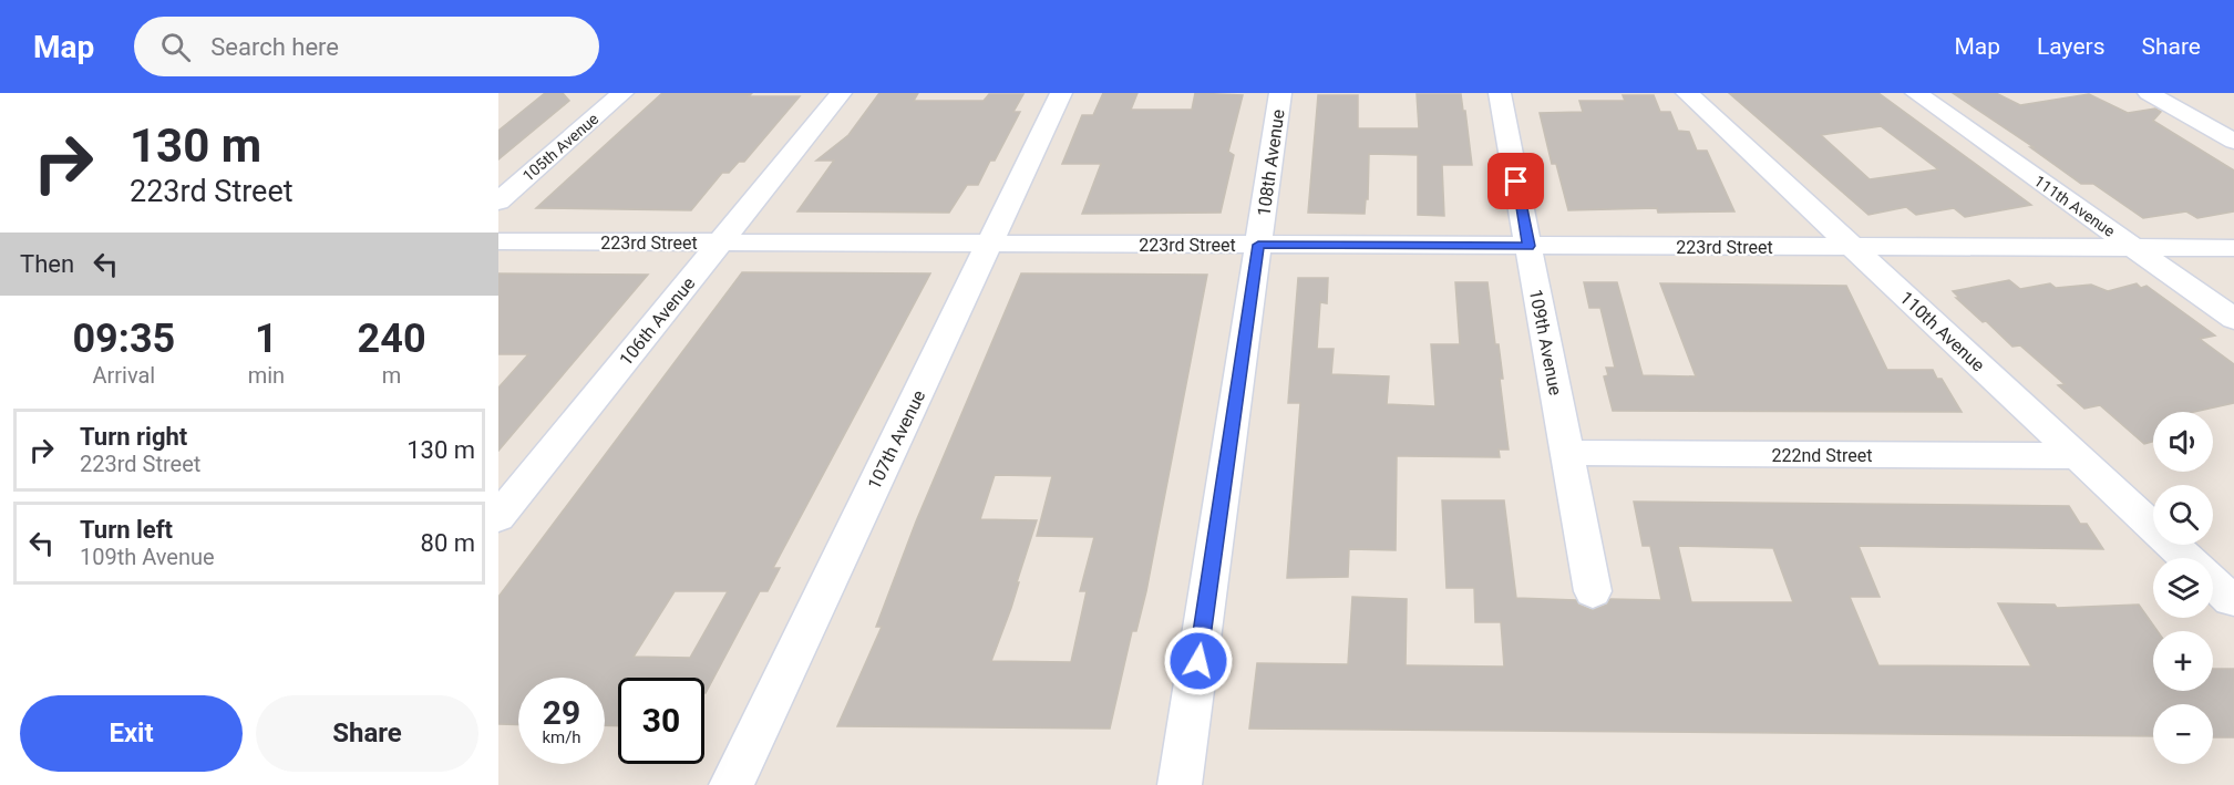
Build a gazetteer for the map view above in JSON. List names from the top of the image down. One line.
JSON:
{"streets":{"street":["105th Avenue","108th Avenue","111th Avenue","223rd Street","106th Avenue","110th Avenue","109th Avenue","107th Avenue","222nd Street"]},"crossings":[["108th Avenue","223rd Street"],["111th Avenue","223rd Street"],["223rd Street","106th Avenue"],["223rd Street","110th Avenue"],["223rd Street","109th Avenue"],["223rd Street","107th Avenue"],["110th Avenue","222nd Street"],["109th Avenue","222nd Street"]],"page":{"header":"Map","search":"Search here","nav":["Map","Layers","Share"],"turn":["130 m","223rd Street"],"then":"Then","eta":["09:35","Arrival","1","min","240","m"],"list":[{"name":"Turn right","note":"223rd Street","value":"130 m"},{"name":"Turn left","note":"109th Avenue","value":"80 m"}],"map_buttons":["+","−"],"speed":"29 km/h","limit":"30","buttons":["Exit","Share"]}}
